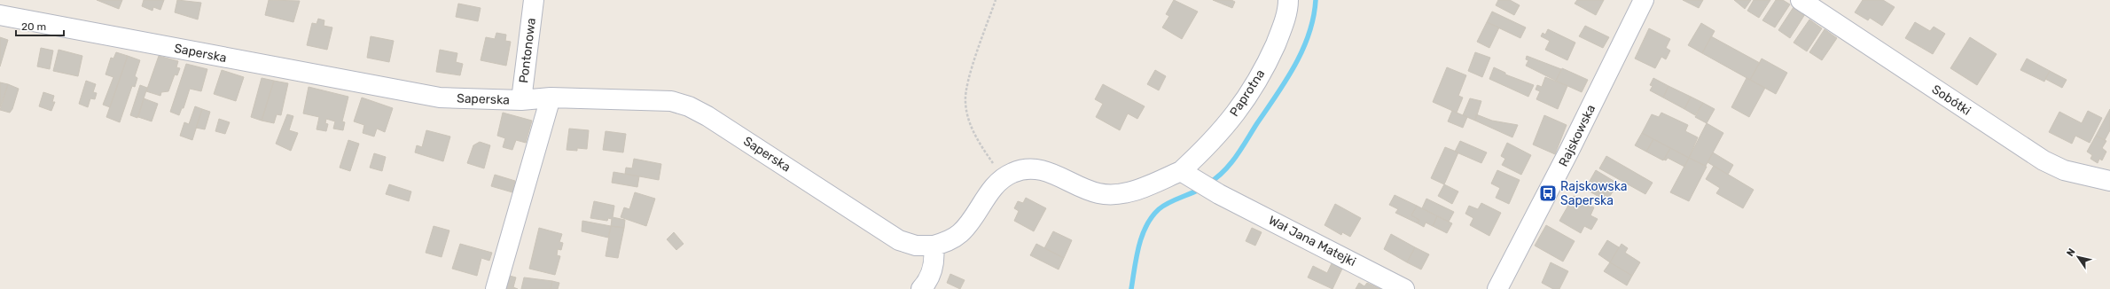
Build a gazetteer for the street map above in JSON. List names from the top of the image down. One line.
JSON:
{"streets":{"street":["Pontonowa","Saperska","Paprotna","Sobótki","Rajskowska","Wał Jana Matejki"]},"crossings":[["Pontonowa","Saperska"],["Paprotna","Wał Jana Matejki"]],"places":{"bus stop":["Rajskowska Saperska"]},"scale_bar":"20 m","north":"top left"}
